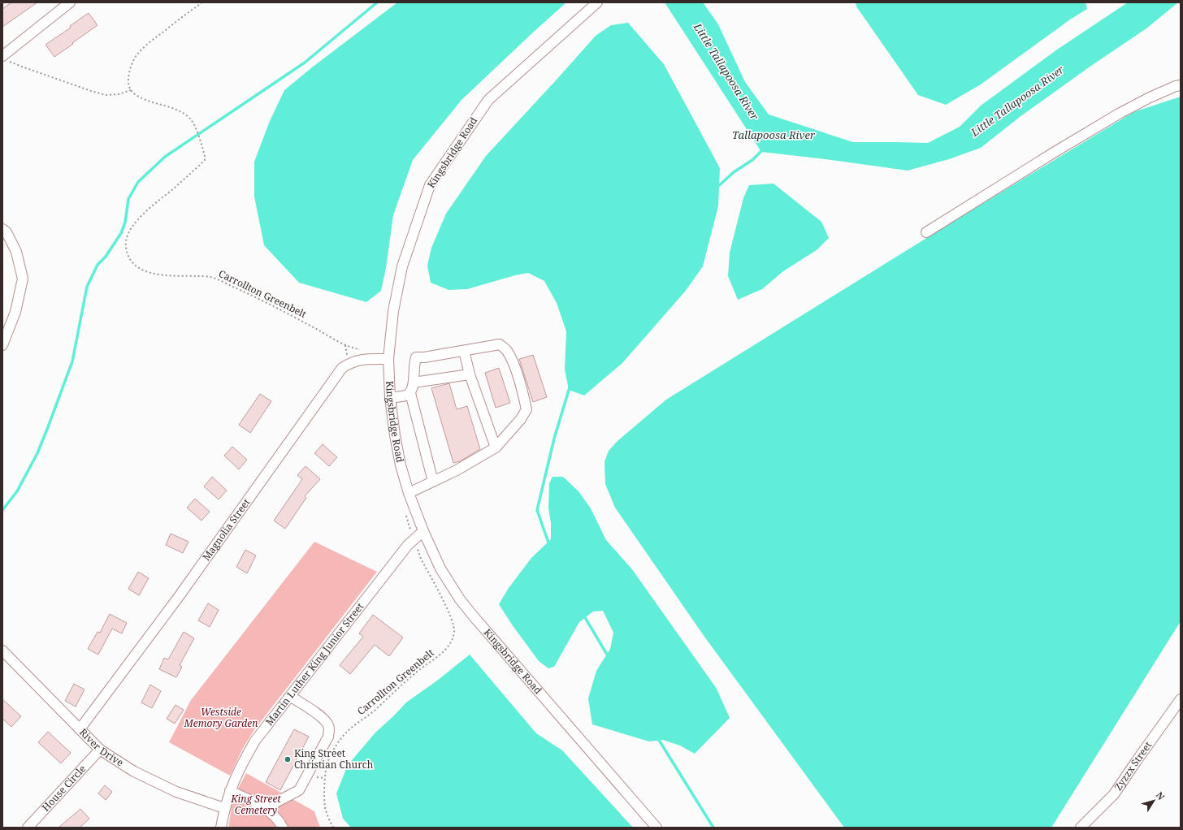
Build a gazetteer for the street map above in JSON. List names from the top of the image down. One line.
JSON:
{"streets":{"street":["Kingsbridge Road","Magnolia Street","Martin Luther King Junior Street","River Drive","Zyzzx Street","House Circle"],"path":["Carrollton Greenbelt"]},"crossings":[["Kingsbridge Road","Magnolia Street"],["Kingsbridge Road","Martin Luther King Junior Street"],["Magnolia Street","River Drive"],["Martin Luther King Junior Street","River Drive"],["River Drive","House Circle"]],"water":["Little Tallapoosa River","Tallapoosa River"],"parks":["Westside Memory Garden","King Street Cemetery"],"places":["King Street Christian Church"],"north":"top right"}
